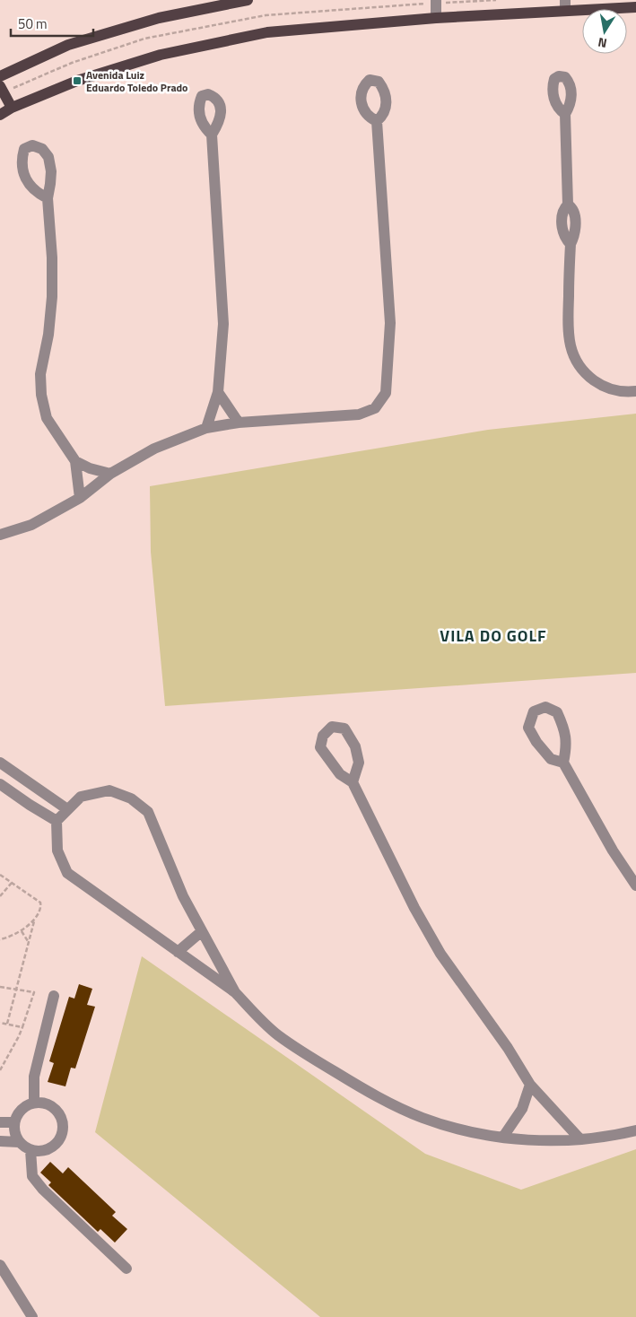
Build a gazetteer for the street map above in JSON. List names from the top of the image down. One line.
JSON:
{"districts":["VILA DO GOLF"],"places":{"transit":["Avenida Luiz Eduardo Toledo Prado"]},"scale_bar":"50 m","north":"bottom"}
